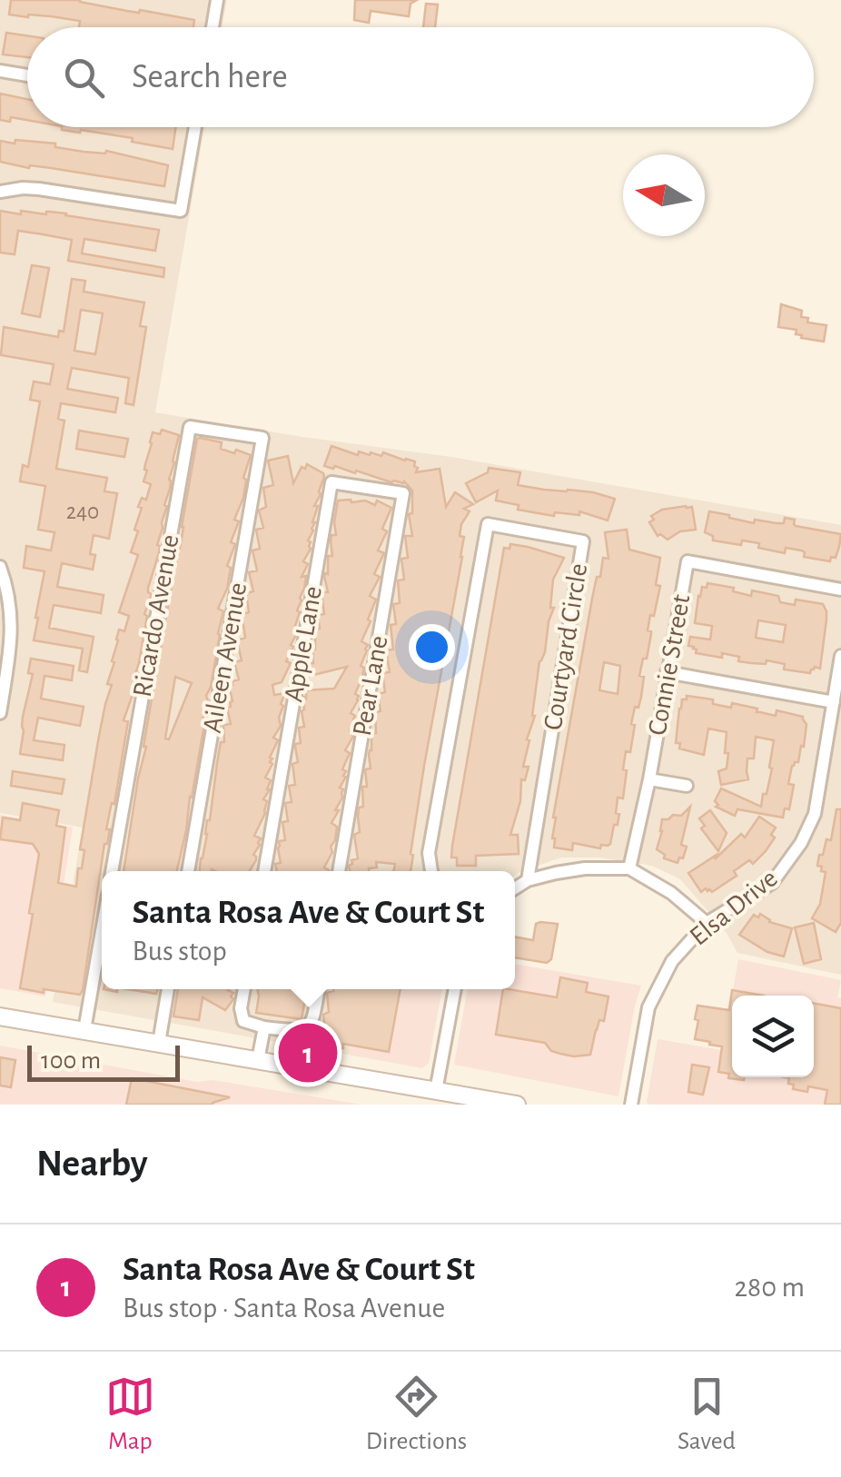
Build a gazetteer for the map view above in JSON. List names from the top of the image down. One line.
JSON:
{"streets":{"street":["Ricardo Avenue","Apple Lane","Courtyard Circle","Aileen Avenue","Connie Street","Pear Lane","Elsa Drive"]},"crossings":[["Ricardo Avenue","Aileen Avenue"],["Apple Lane","Pear Lane"]],"house_numbers":["240"],"scale_bar":"100 m","north":"left","page":{"search":"Search here","popup":["Santa Rosa Ave & Court St","Bus stop"],"pins":"1","scale":"100 m","heading":"Nearby","list":[{"mark":"1","name":"Santa Rosa Ave & Court St","note":"Bus stop · Santa Rosa Avenue","value":"280 m"}],"nav":["Map","Directions","Saved"]}}
